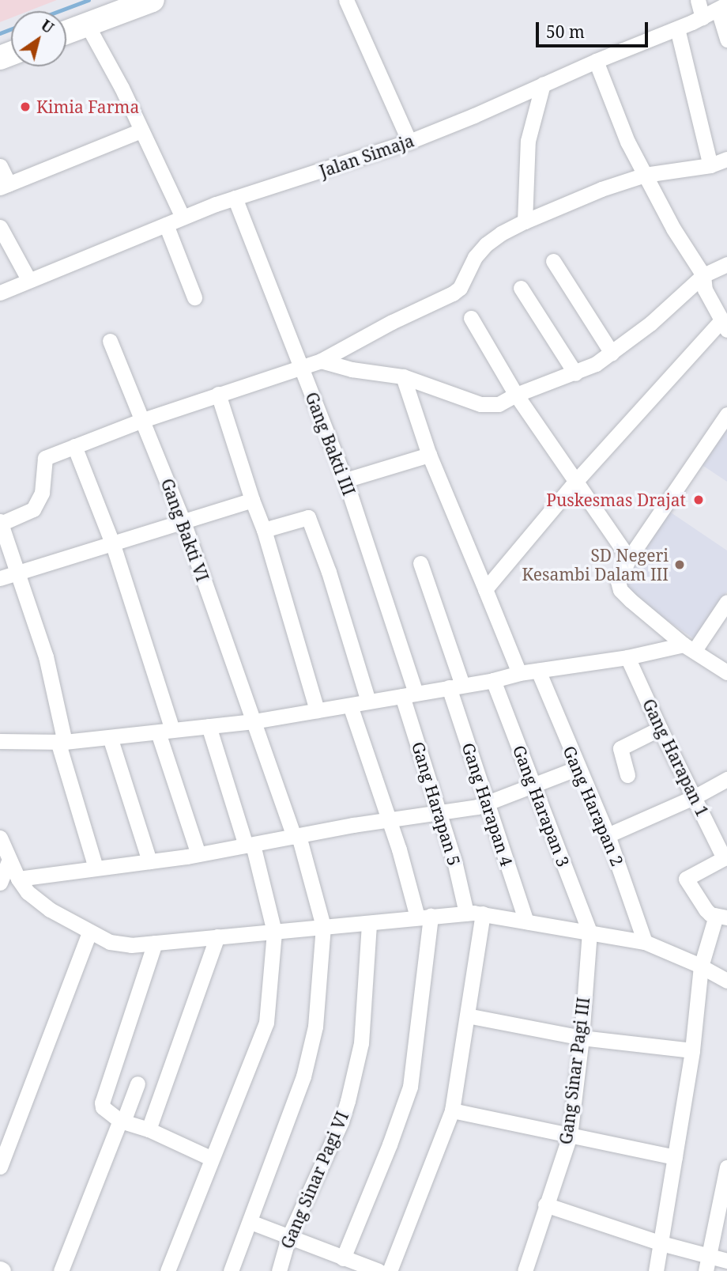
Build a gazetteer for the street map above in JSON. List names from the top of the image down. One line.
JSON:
{"streets":{"street":["Jalan Simaja","Gang Bakti III","Gang Bakti VI","Gang Harapan 1","Gang Harapan 5","Gang Harapan 4","Gang Harapan 3","Gang Harapan 2","Gang Sinar Pagi III","Gang Sinar Pagi VI"]},"crossings":[["Jalan Simaja","Gang Bakti III"],["Gang Bakti III","Gang Harapan 5"],["Gang Harapan 3","Gang Sinar Pagi III"]],"places":["Kimia Farma","Puskesmas Drajat","SD Negeri Kesambi Dalam III"],"scale_bar":"50 m","north":"top right"}
